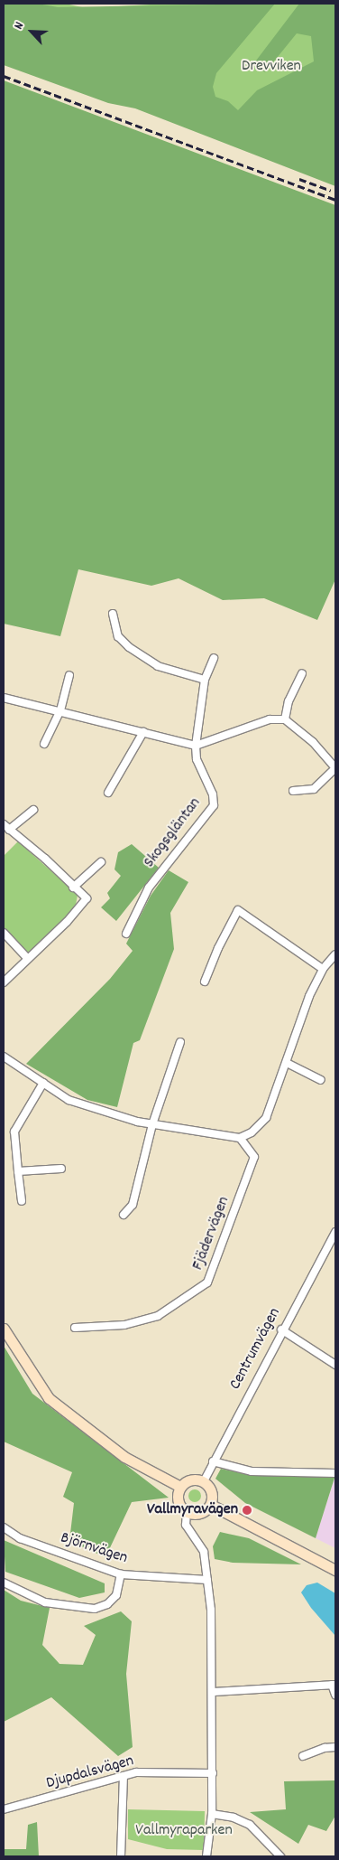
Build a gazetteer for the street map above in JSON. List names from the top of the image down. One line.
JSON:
{"streets":{"street":["Skogsgläntan","Fjädervägen","Centrumvägen","Björnvägen","Djupdalsvägen"]},"parks":["Drevviken","Vallmyraparken"],"places":["Vallmyravägen"],"north":"top left"}
